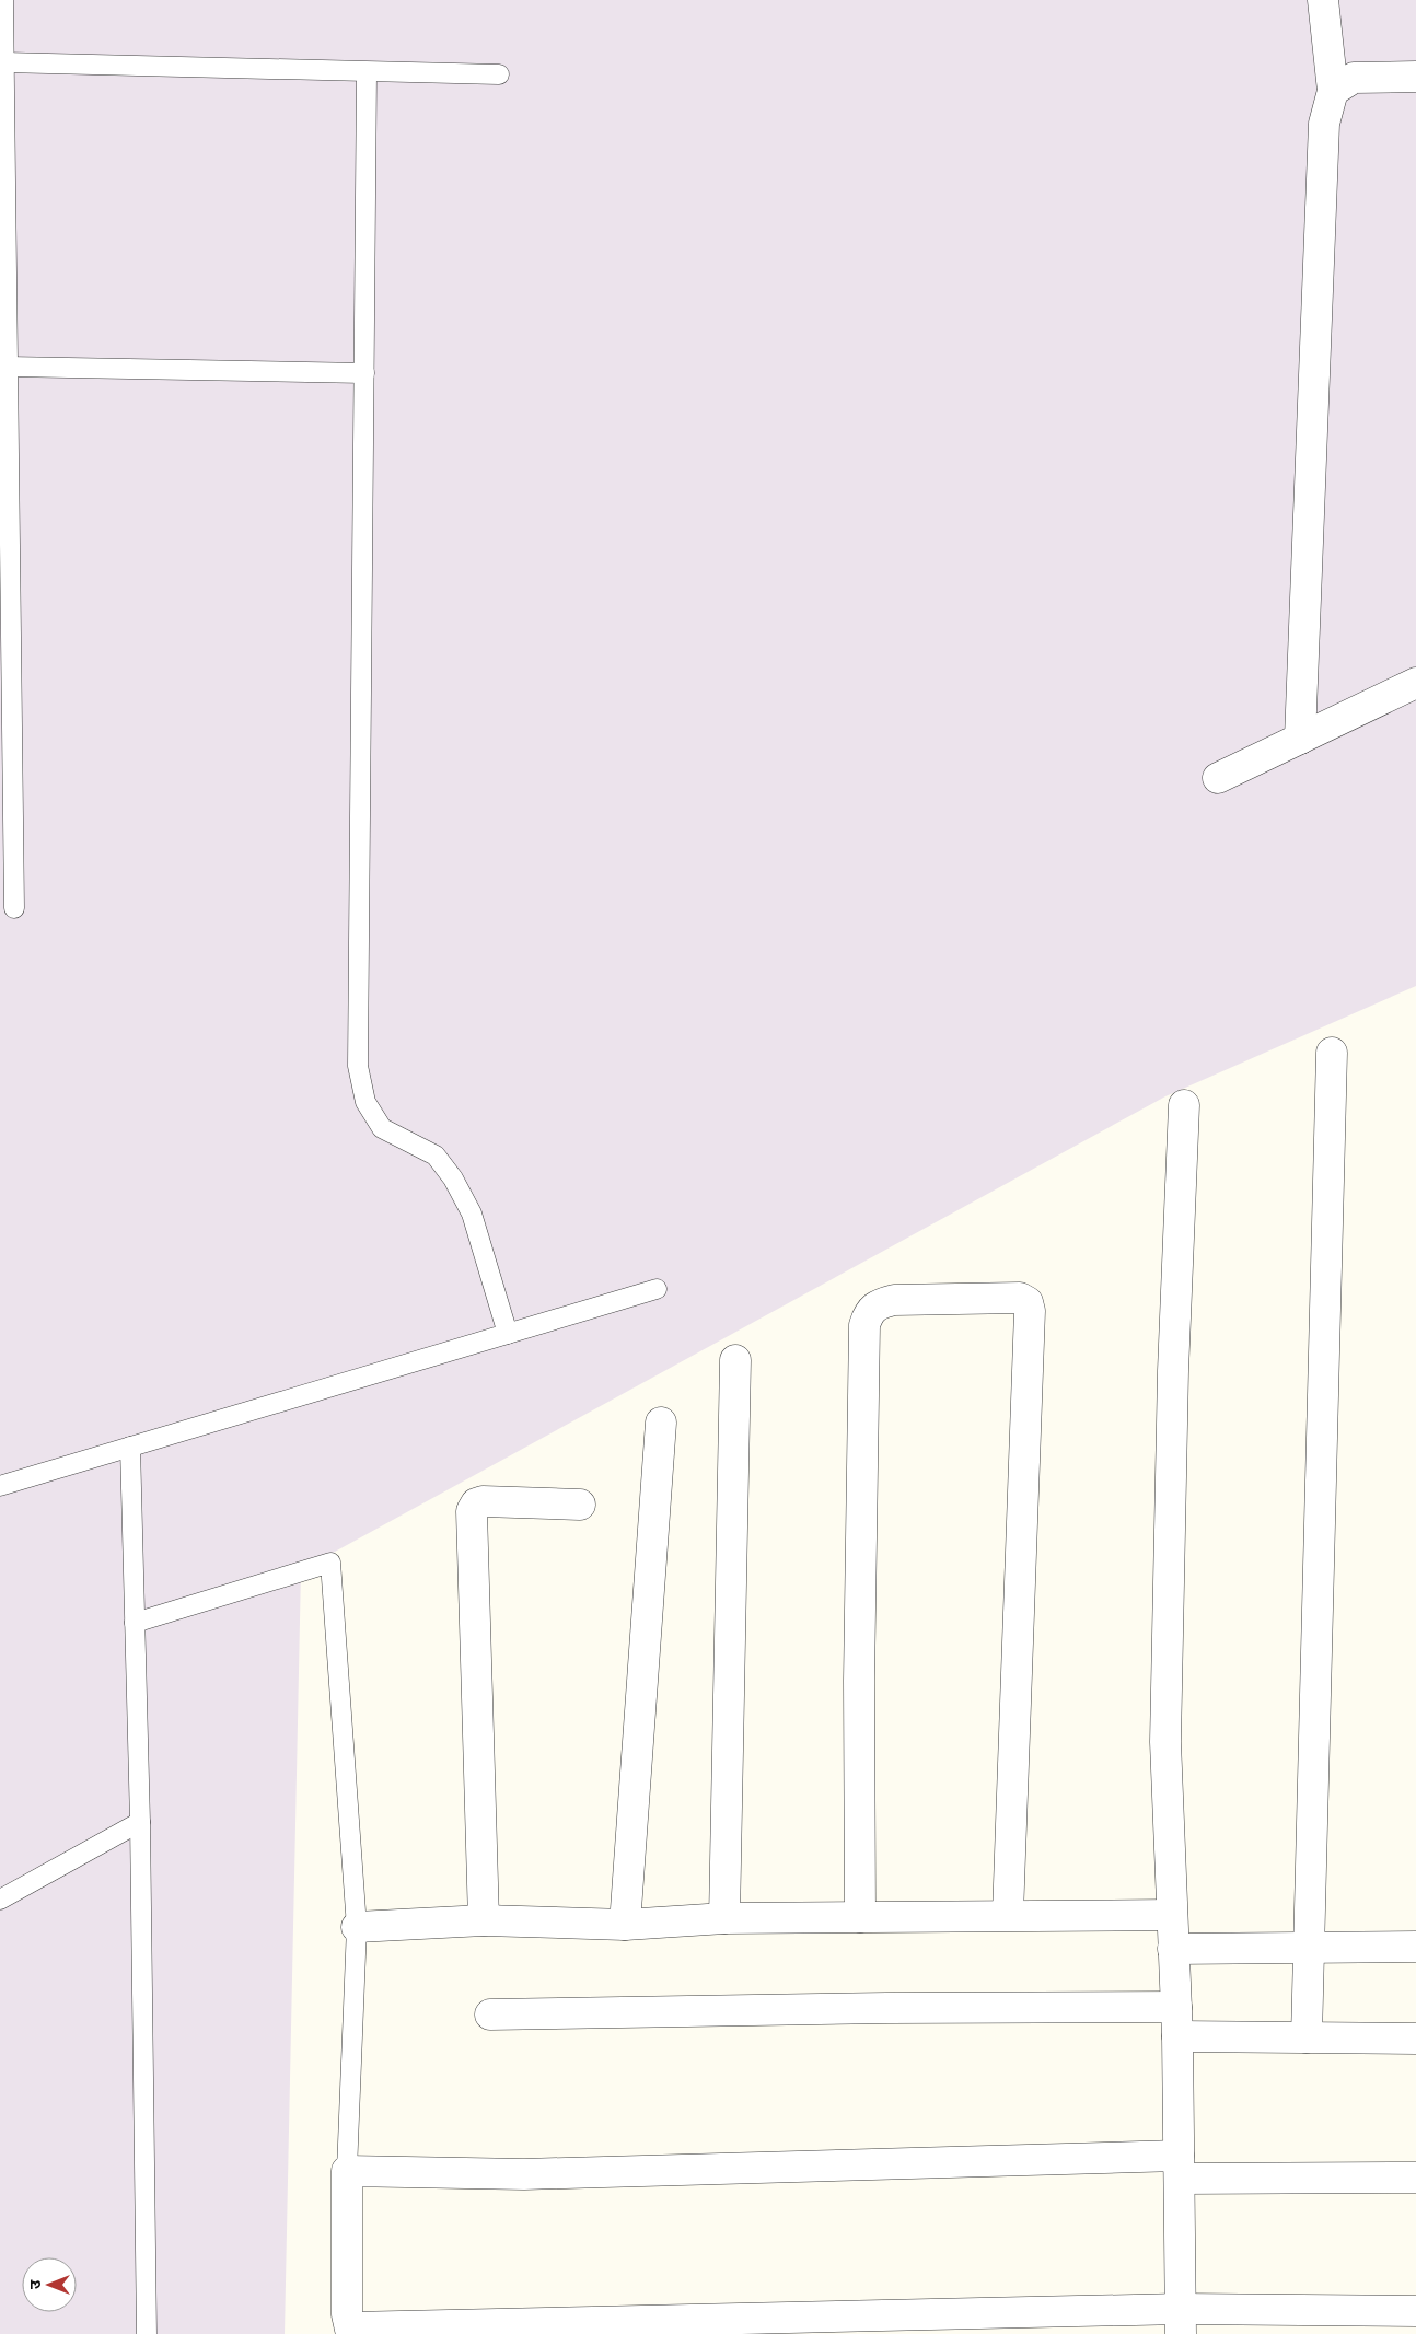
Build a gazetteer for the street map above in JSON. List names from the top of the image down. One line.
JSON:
{"north":"left"}
